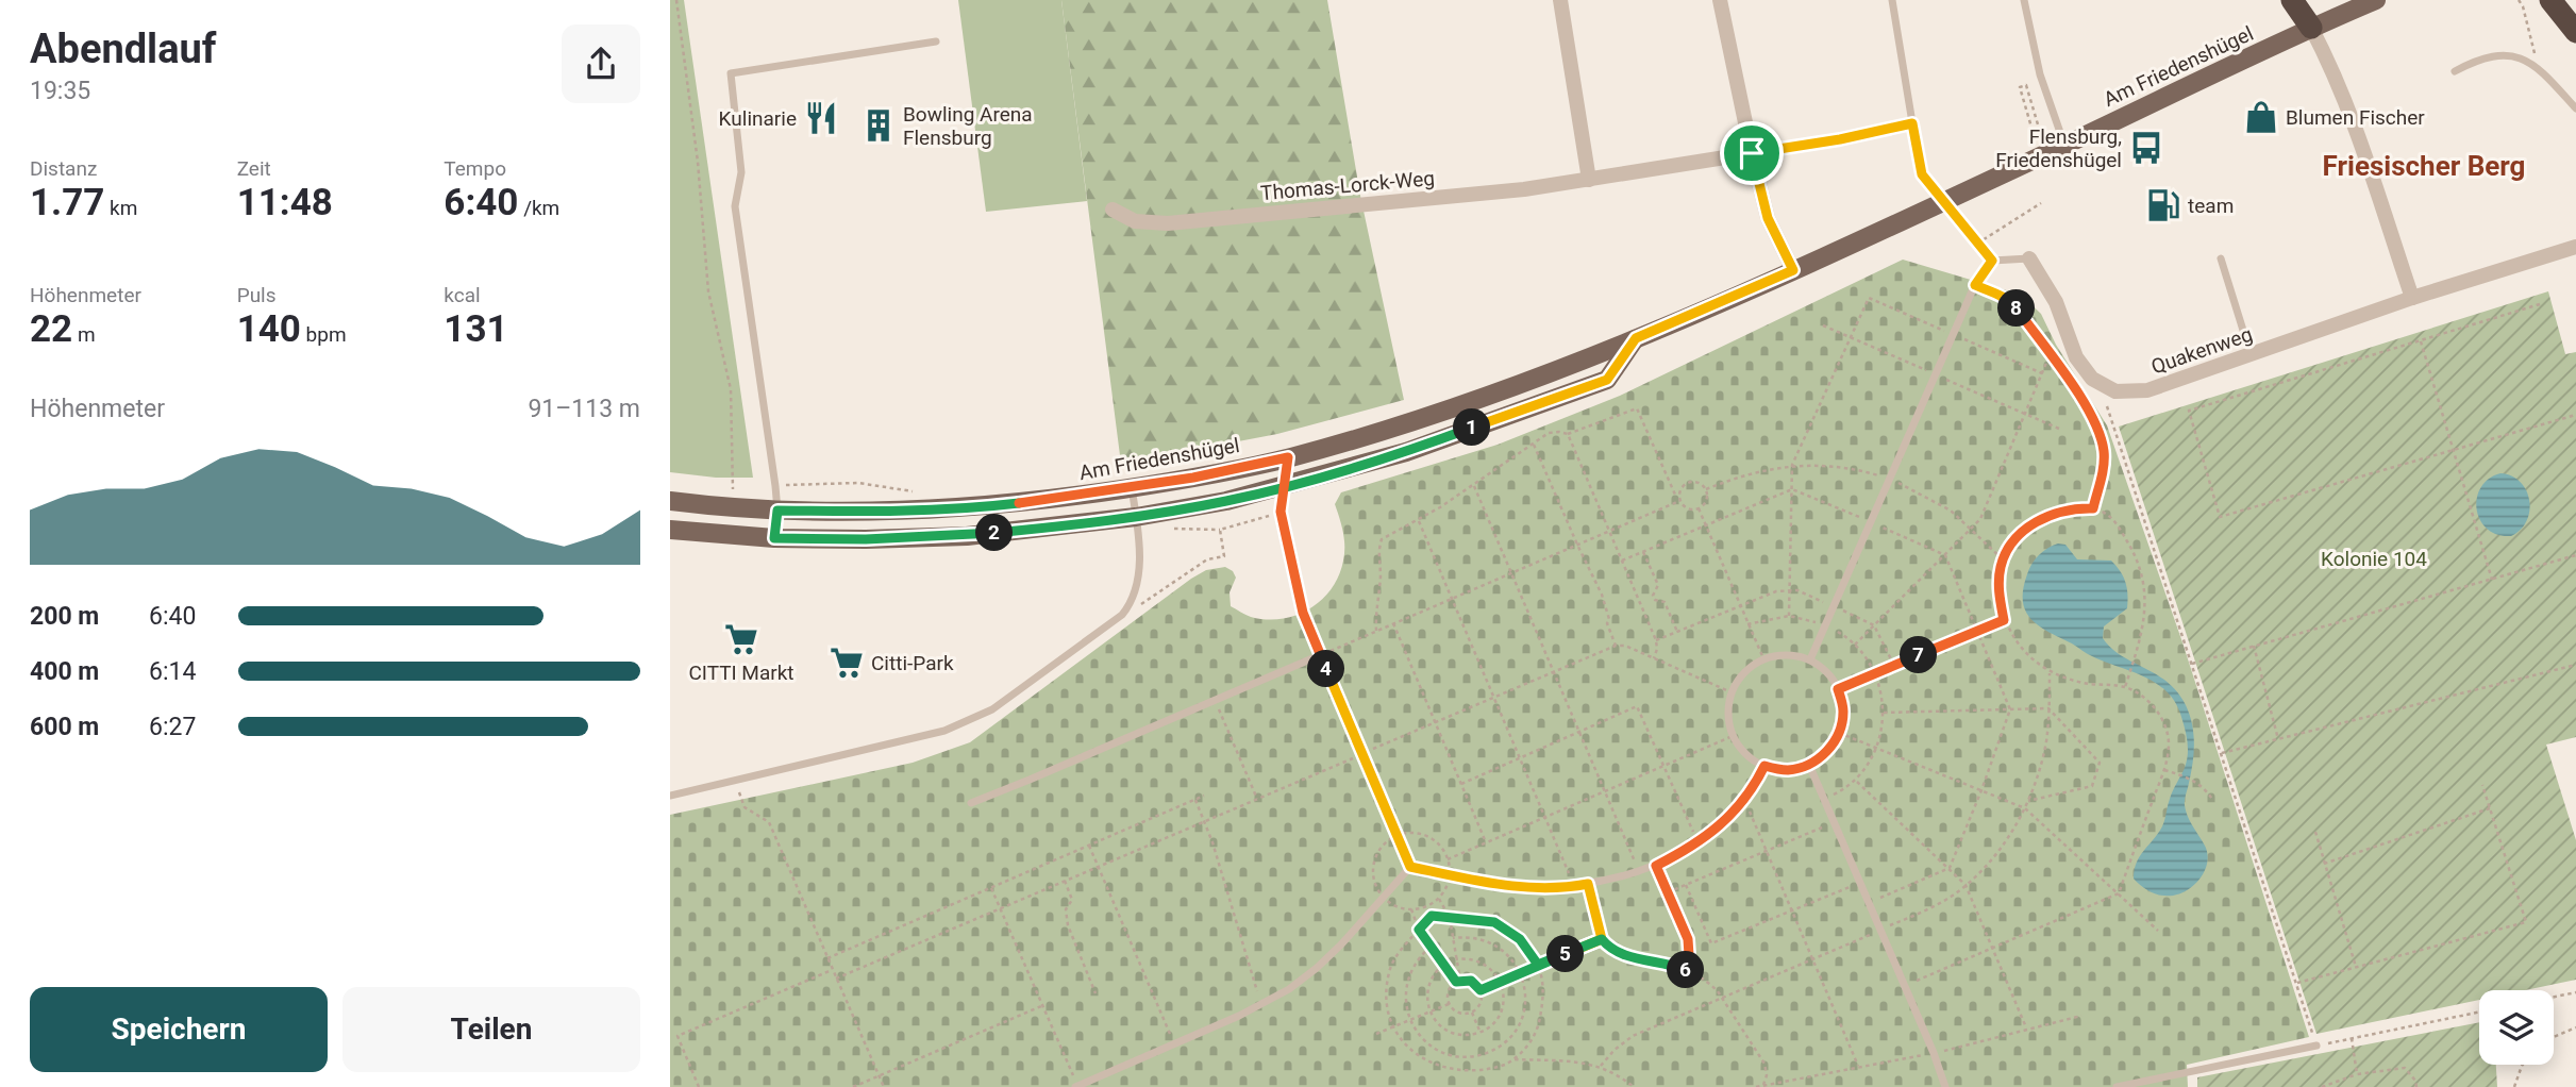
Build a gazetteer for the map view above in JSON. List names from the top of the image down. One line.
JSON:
{"streets":{"main road":["Am Friedenshügel"],"street":["Thomas-Lorck-Weg","Quakenweg"]},"districts":["Friesischer Berg"],"parks":["Kolonie 104"],"places":{"shop":["Blumen Fischer"],"restaurant":["Kulinarie"],"building":["Bowling Arena Flensburg"],"bus stop":["Flensburg, Friedenshügel"],"fuel station":["team"],"supermarket":["CITTI Markt","Citti-Park"]},"page":{"heading":["Abendlauf","19:35"],"stats":[["Distanz","1.77 km"],["Zeit","11:48"],["Tempo","6:40 /km"],["Höhenmeter","22 m"],["Puls","140 bpm"],["kcal","131"]],"pins":["8","1","2","7","4","5","6"],"chart":["Höhenmeter","91–113 m"],"list":[{"name":"200 m","note":"6:40"},{"name":"400 m","note":"6:14"},{"name":"600 m","note":"6:27"}],"buttons":["Speichern","Teilen"]}}
